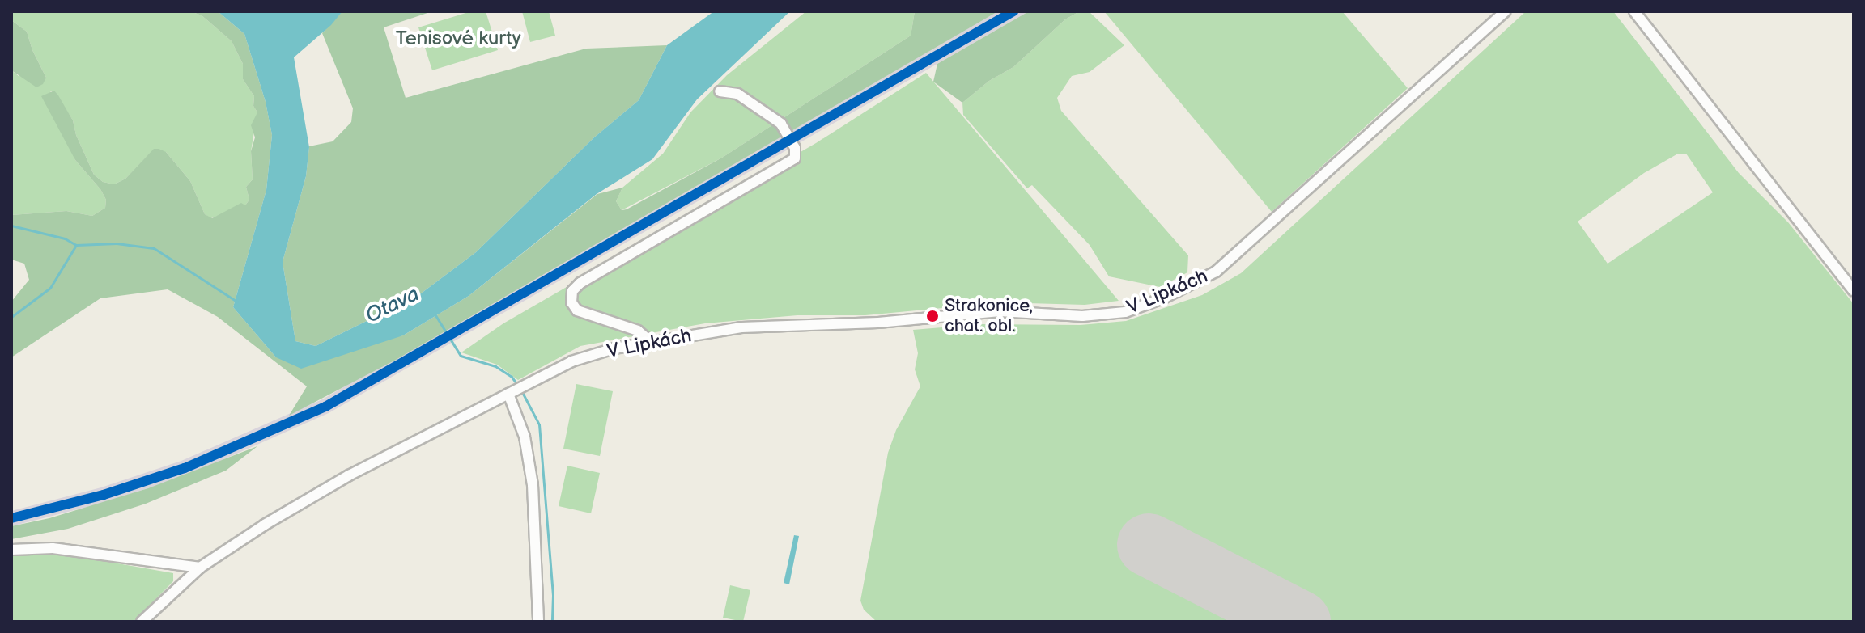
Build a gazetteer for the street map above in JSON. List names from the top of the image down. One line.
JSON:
{"streets":{"street":["V Lipkách"]},"water":["Otava"],"parks":["Tenisové kurty"],"places":["Strakonice, chat. obl."]}
